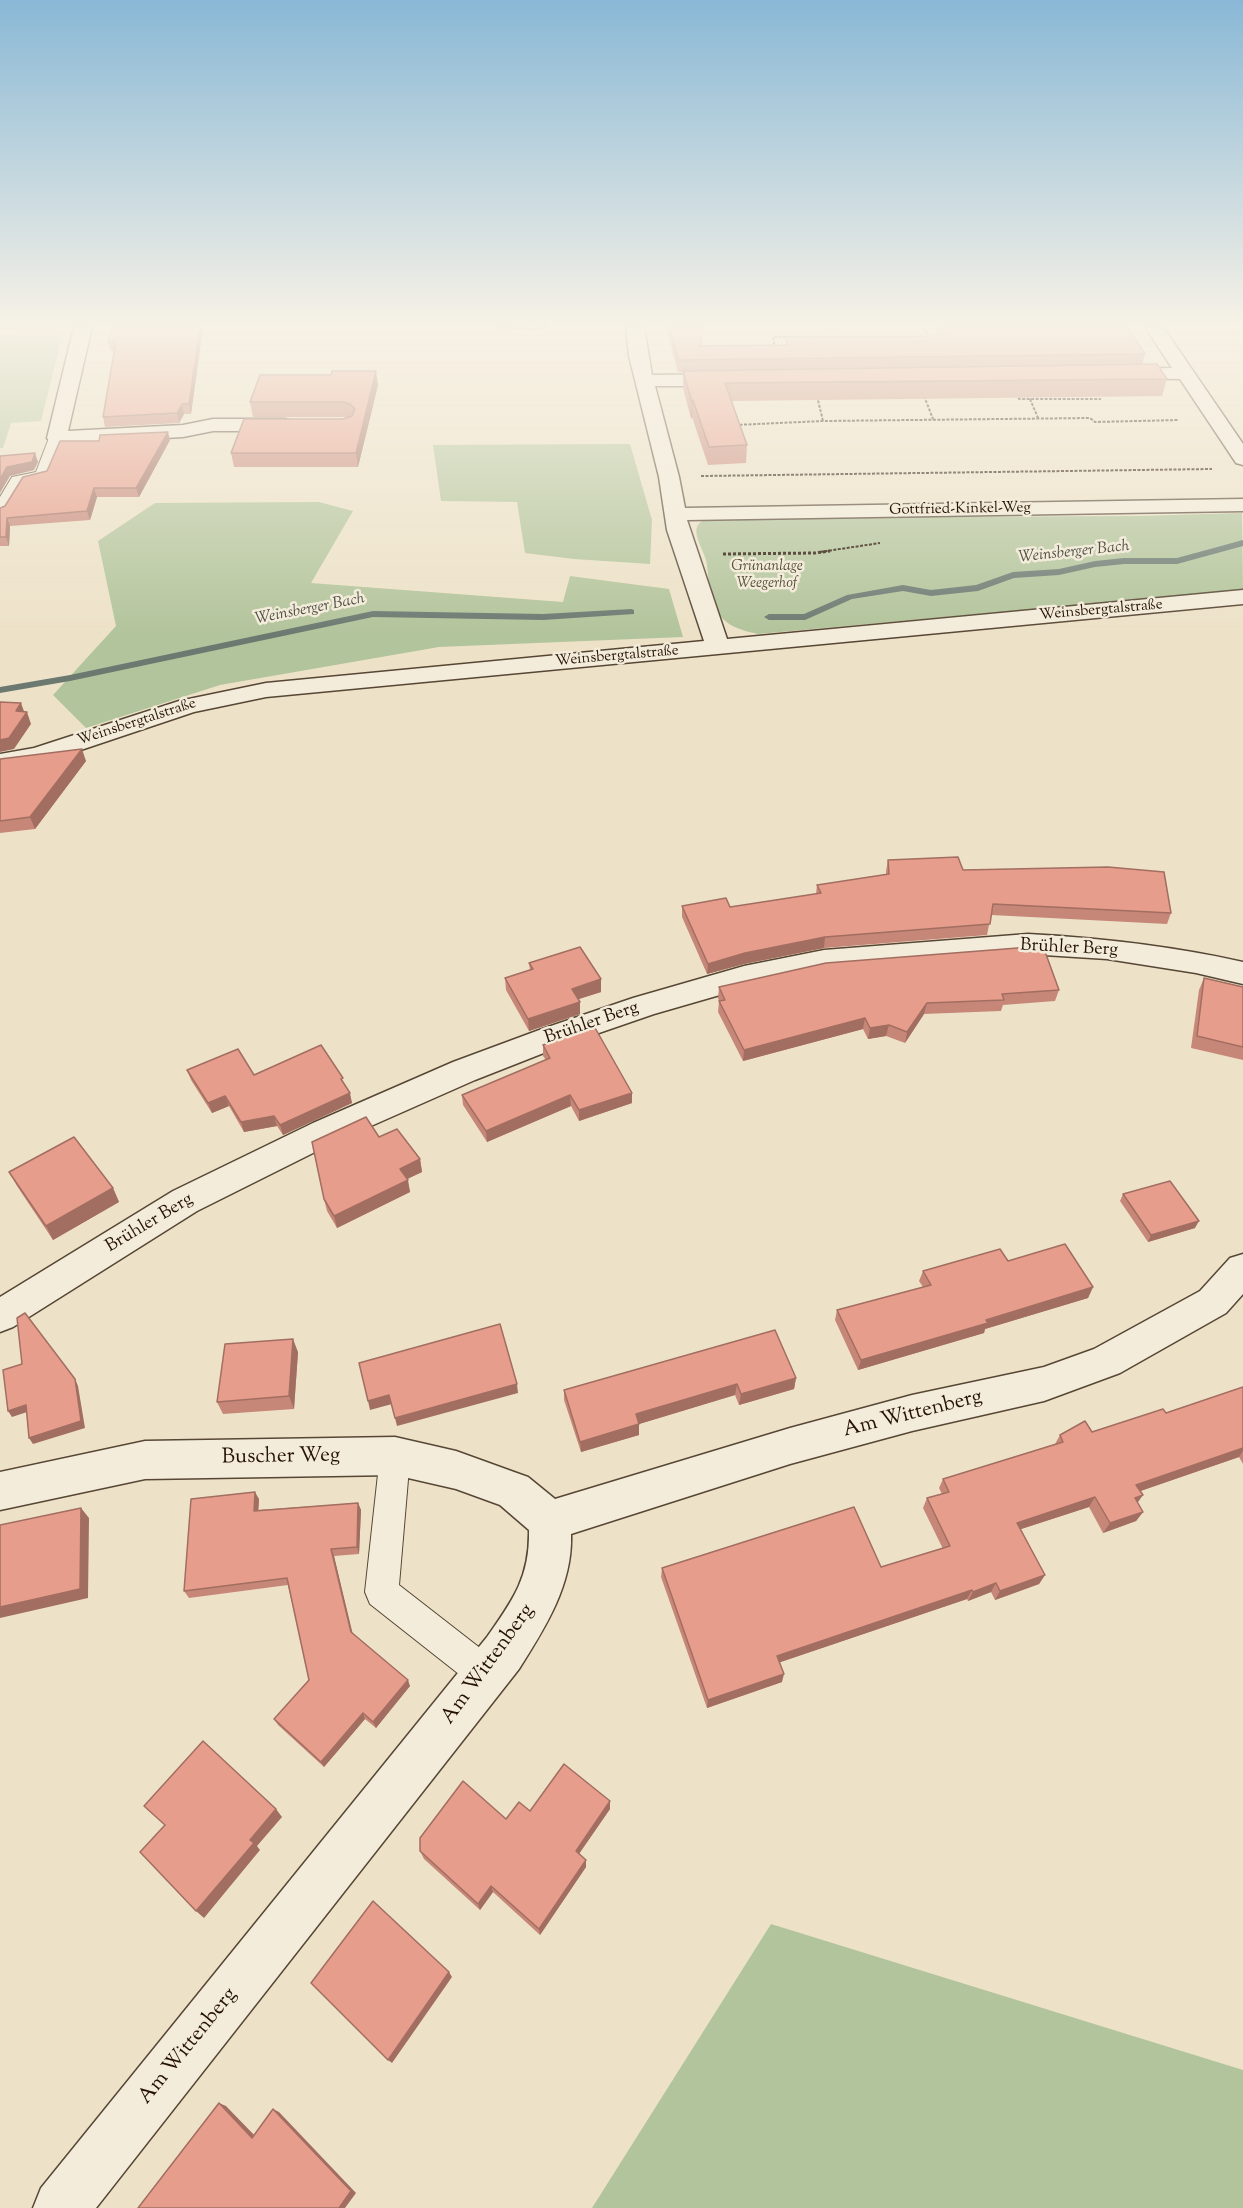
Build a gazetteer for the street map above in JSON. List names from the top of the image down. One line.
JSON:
{"streets":{"street":["Gottfried-Kinkel-Weg","Weinsbergtalstraße","Brühler Berg","Am Wittenberg","Buscher Weg"]},"crossings":[["Am Wittenberg","Buscher Weg"]],"water":["Weinsberger Bach"],"parks":["Grünanlage Weegerhof"]}
